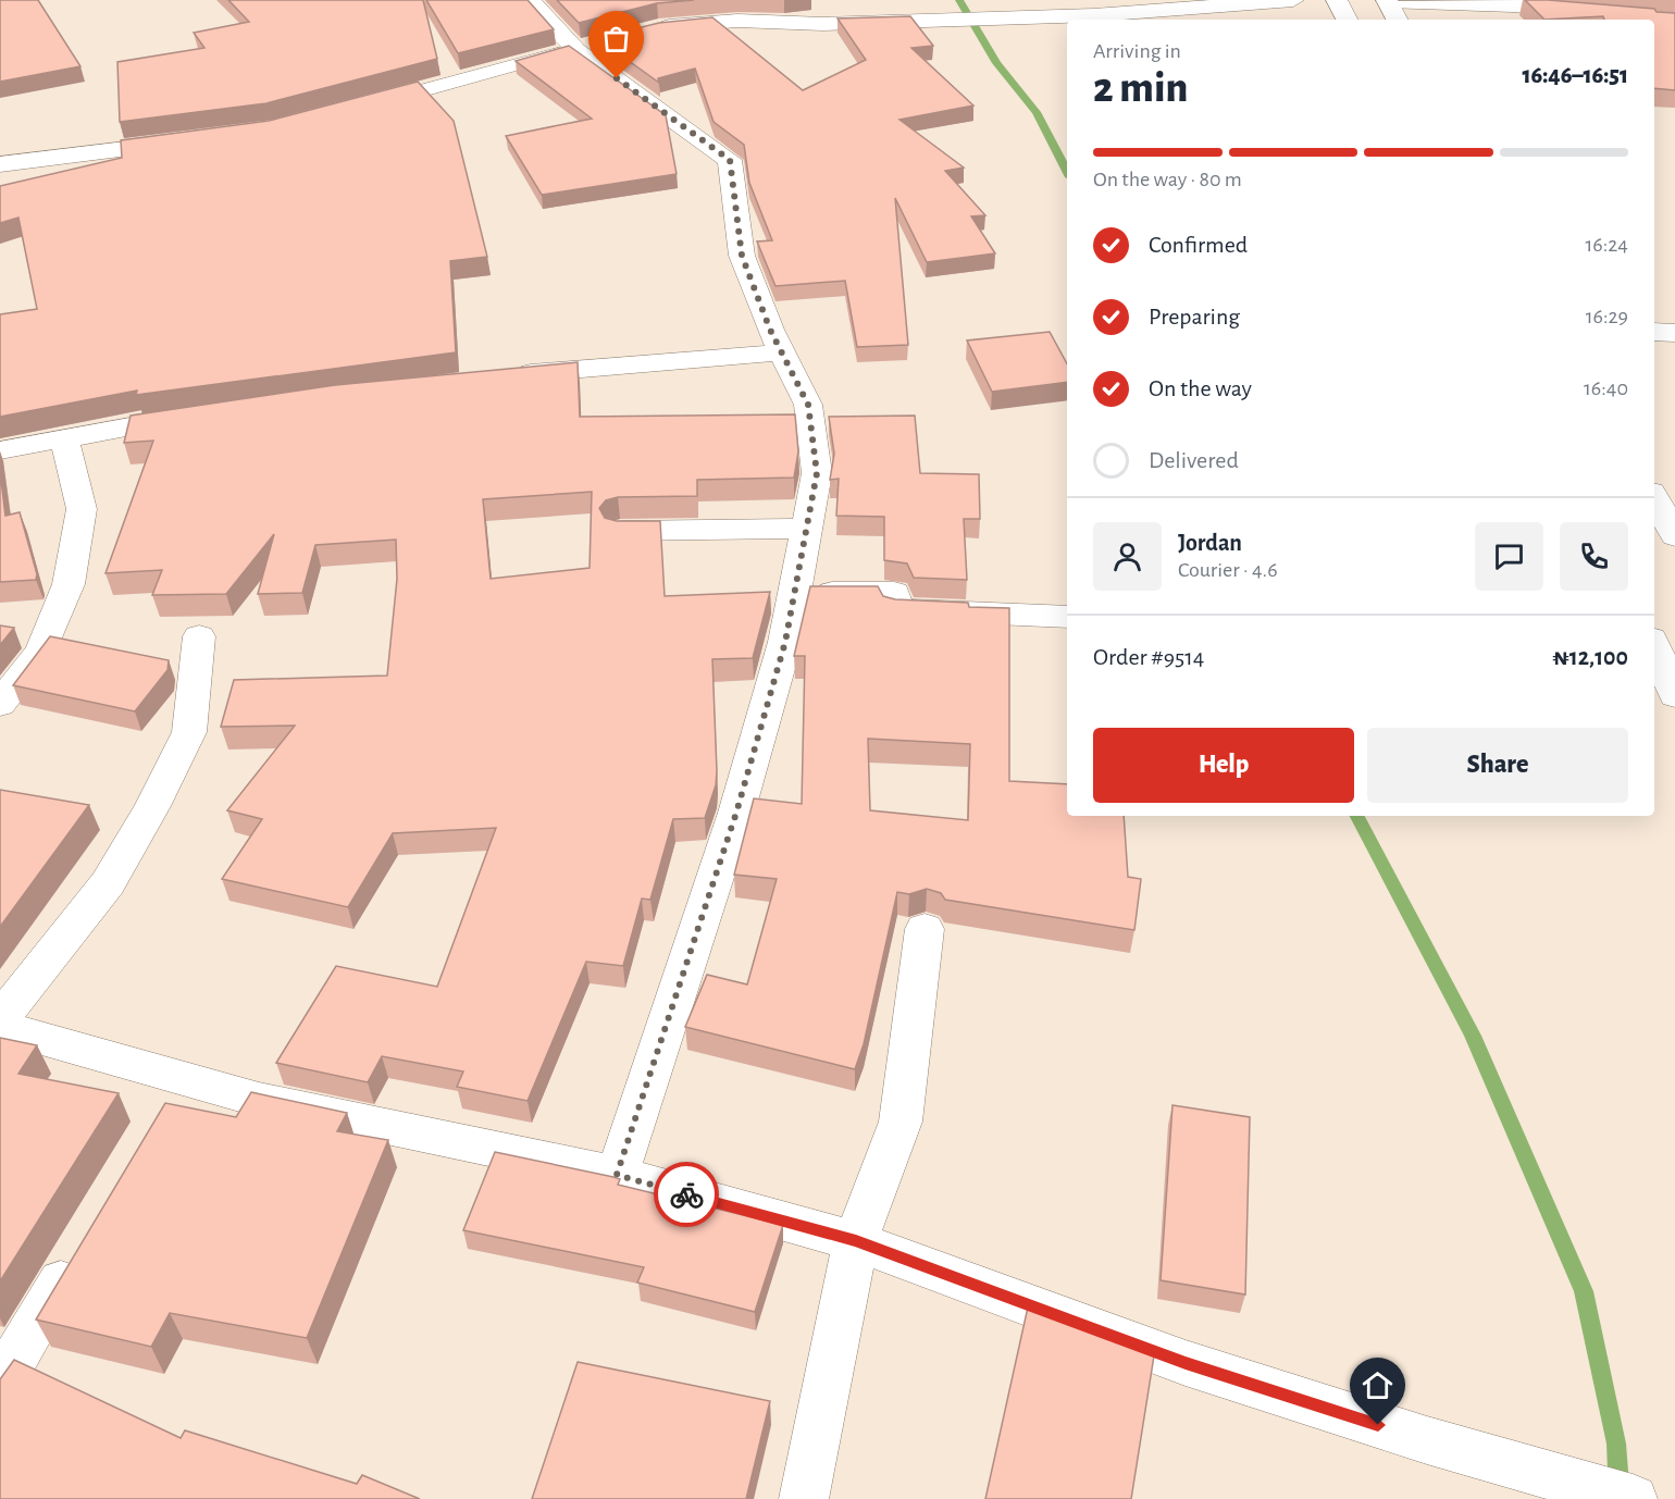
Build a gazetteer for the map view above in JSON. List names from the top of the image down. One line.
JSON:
{"page":{"heading":["2 min","Arriving in","16:46–16:51"],"panel":["Jordan","Courier · 4.6","Order #9514","₦12,100"],"bar":"On the way · 80 m","list":[["Confirmed","16:24"],["Preparing","16:29"],["On the way","16:40"],"Delivered"],"buttons":["Help","Share"]}}
